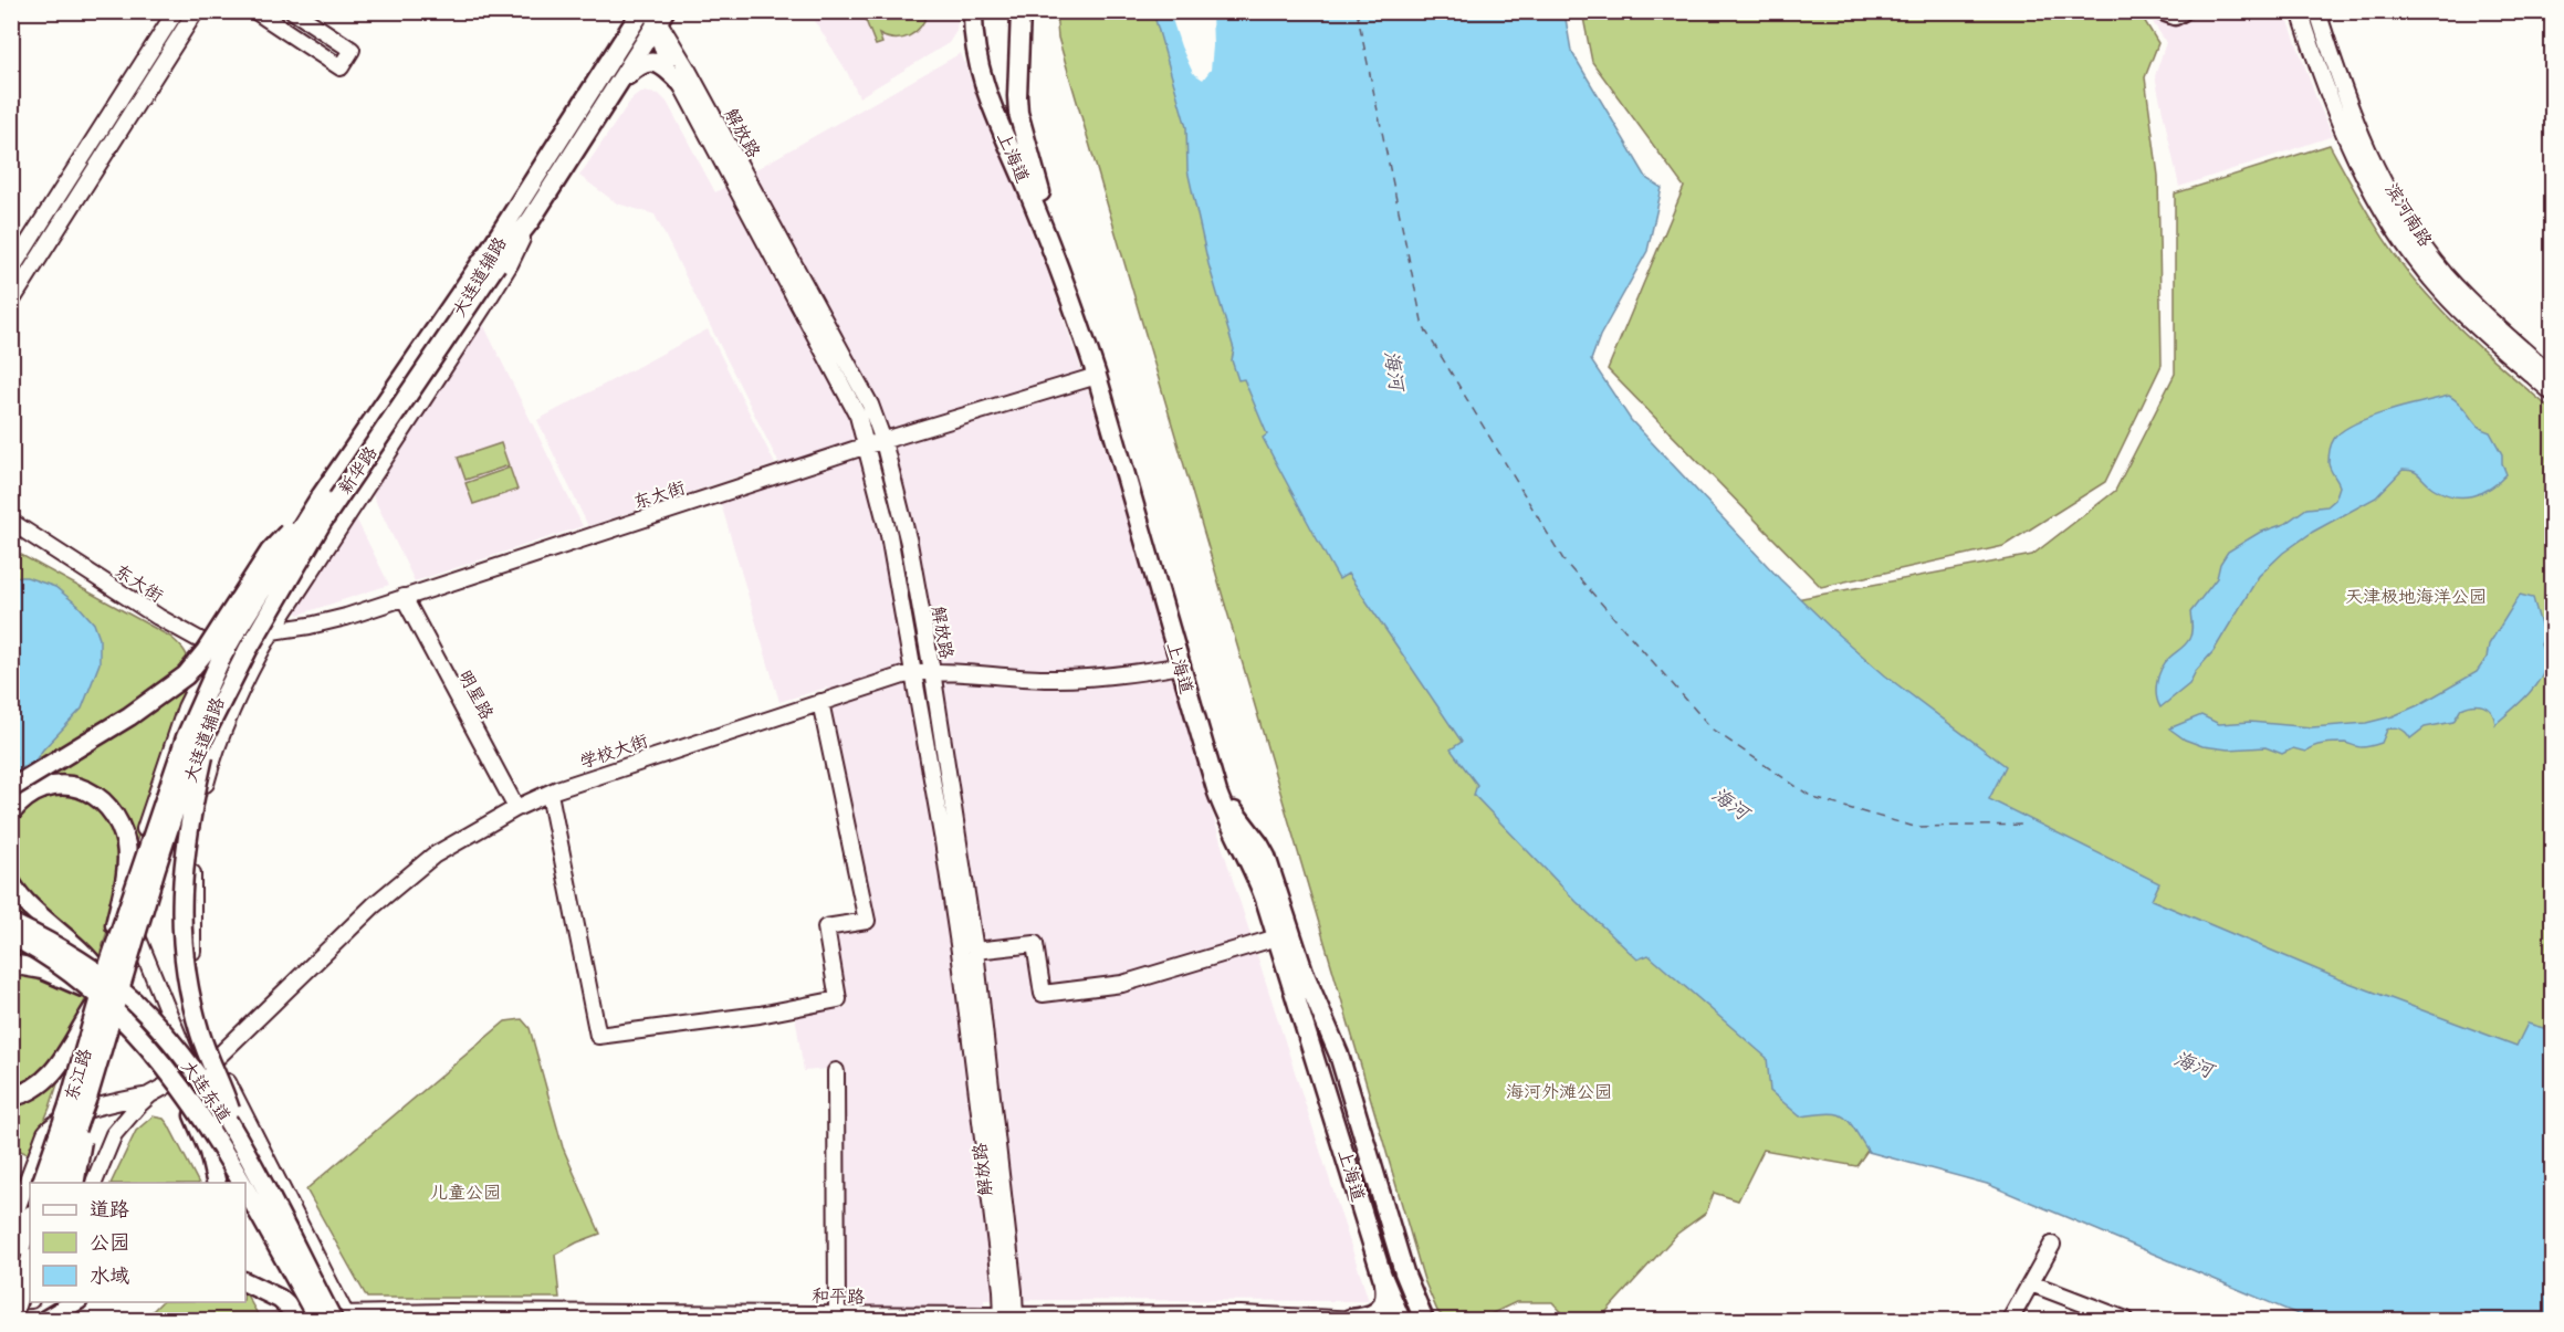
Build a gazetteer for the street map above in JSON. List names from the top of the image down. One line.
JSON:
{"streets":{"main road":["上海道","新华路","东江路","大连东道"],"street":["解放路","滨河南路","大连道辅路","东大街","明星路","学校大街","和平路"]},"crossings":[["解放路","东大街"],["解放路","学校大街"],["解放路","和平路"],["上海道","东大街"],["上海道","学校大街"],["大连道辅路","新华路"],["大连道辅路","东大街"],["大连道辅路","学校大街"],["大连道辅路","大连东道"],["大连道辅路","和平路"],["新华路","东江路"],["新华路","大连东道"],["东大街","明星路"],["明星路","学校大街"],["东江路","大连东道"],["大连东道","和平路"]],"water":["海河"],"parks":["天津极地海洋公园","海河外滩公园","儿童公园"],"legend":["道路","公园","水域"]}
